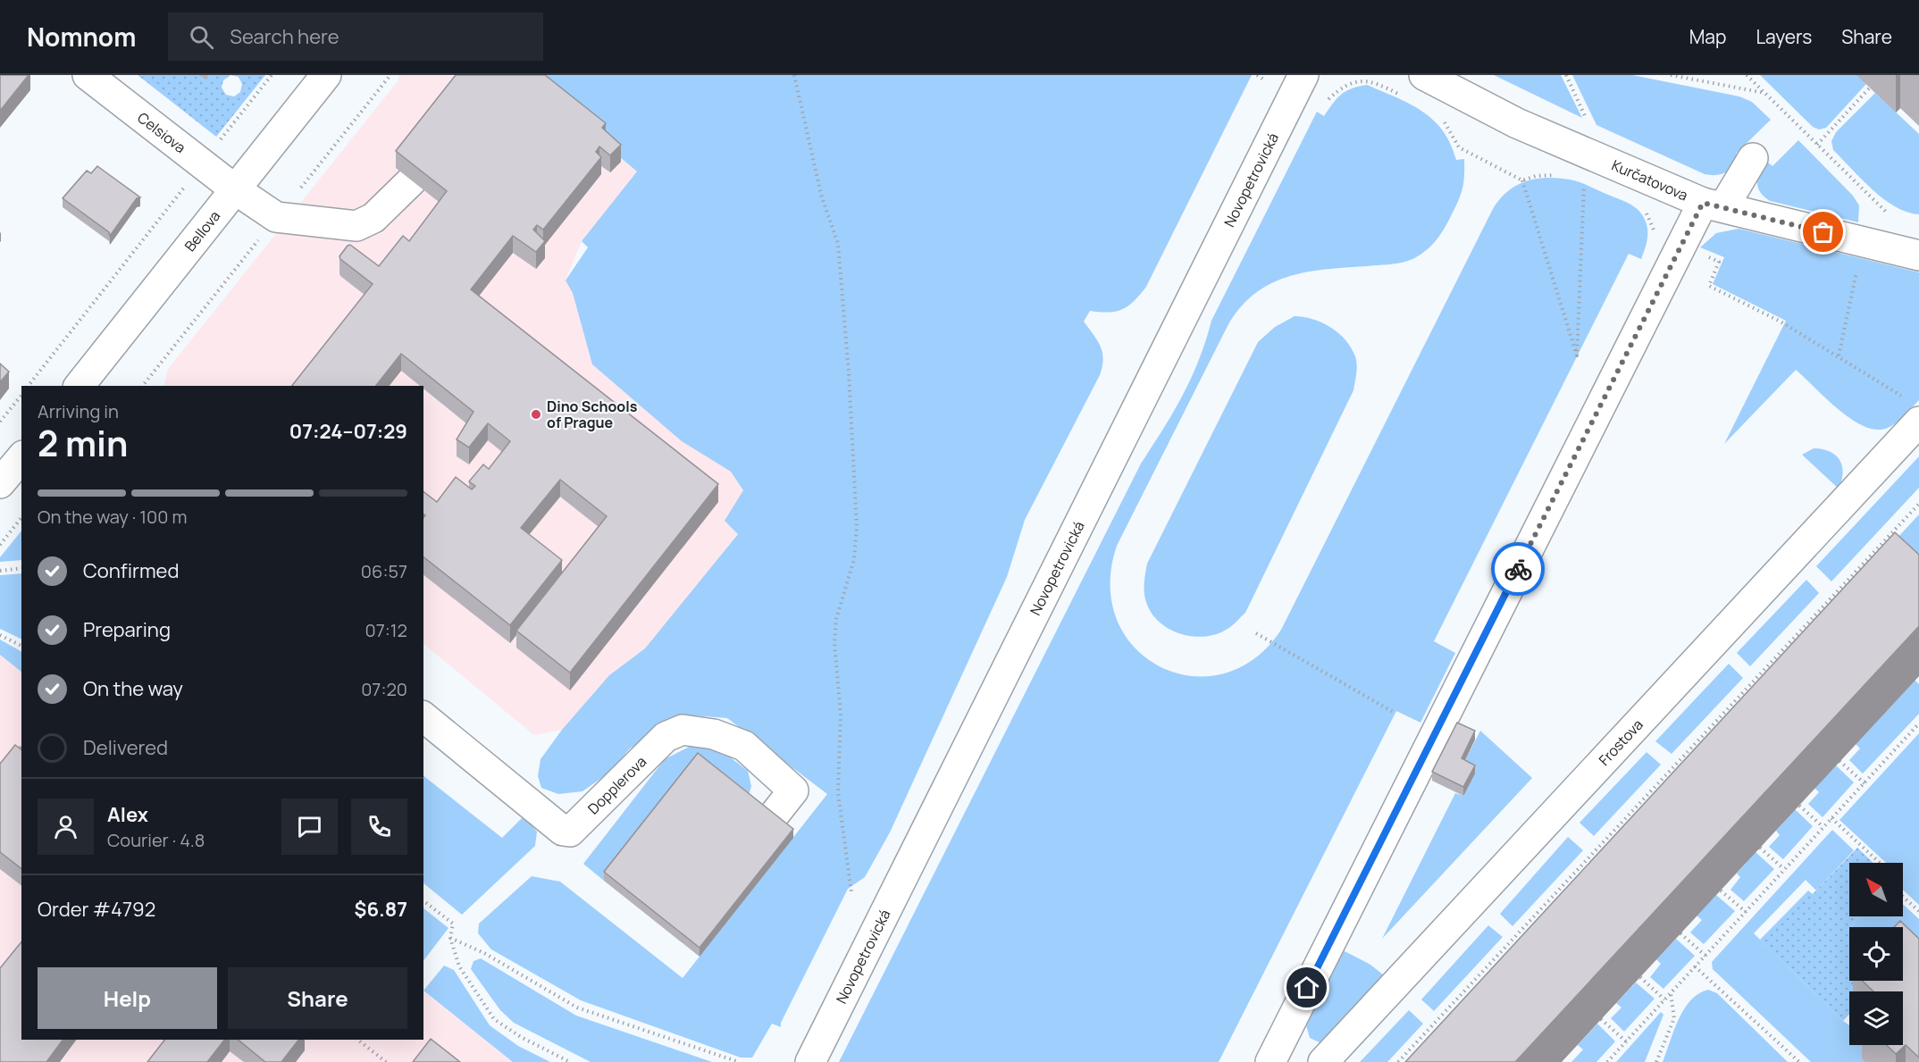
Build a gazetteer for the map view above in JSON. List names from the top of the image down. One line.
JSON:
{"streets":{"street":["Celsiova","Kurčatovova","Novopetrovická","Bellova","Frostova","Dopplerova"]},"crossings":[["Celsiova","Bellova"]],"places":["Dino Schools of Prague"],"north":"top left","page":{"header":"Nomnom","search":"Search here","nav":["Map","Layers","Share"],"heading":["2 min","Arriving in","07:24–07:29"],"panel":["Alex","Courier · 4.8","Order #4792","$6.87"],"bar":"On the way · 100 m","list":[["Confirmed","06:57"],["Preparing","07:12"],["On the way","07:20"],"Delivered"],"buttons":["Help","Share"]}}
